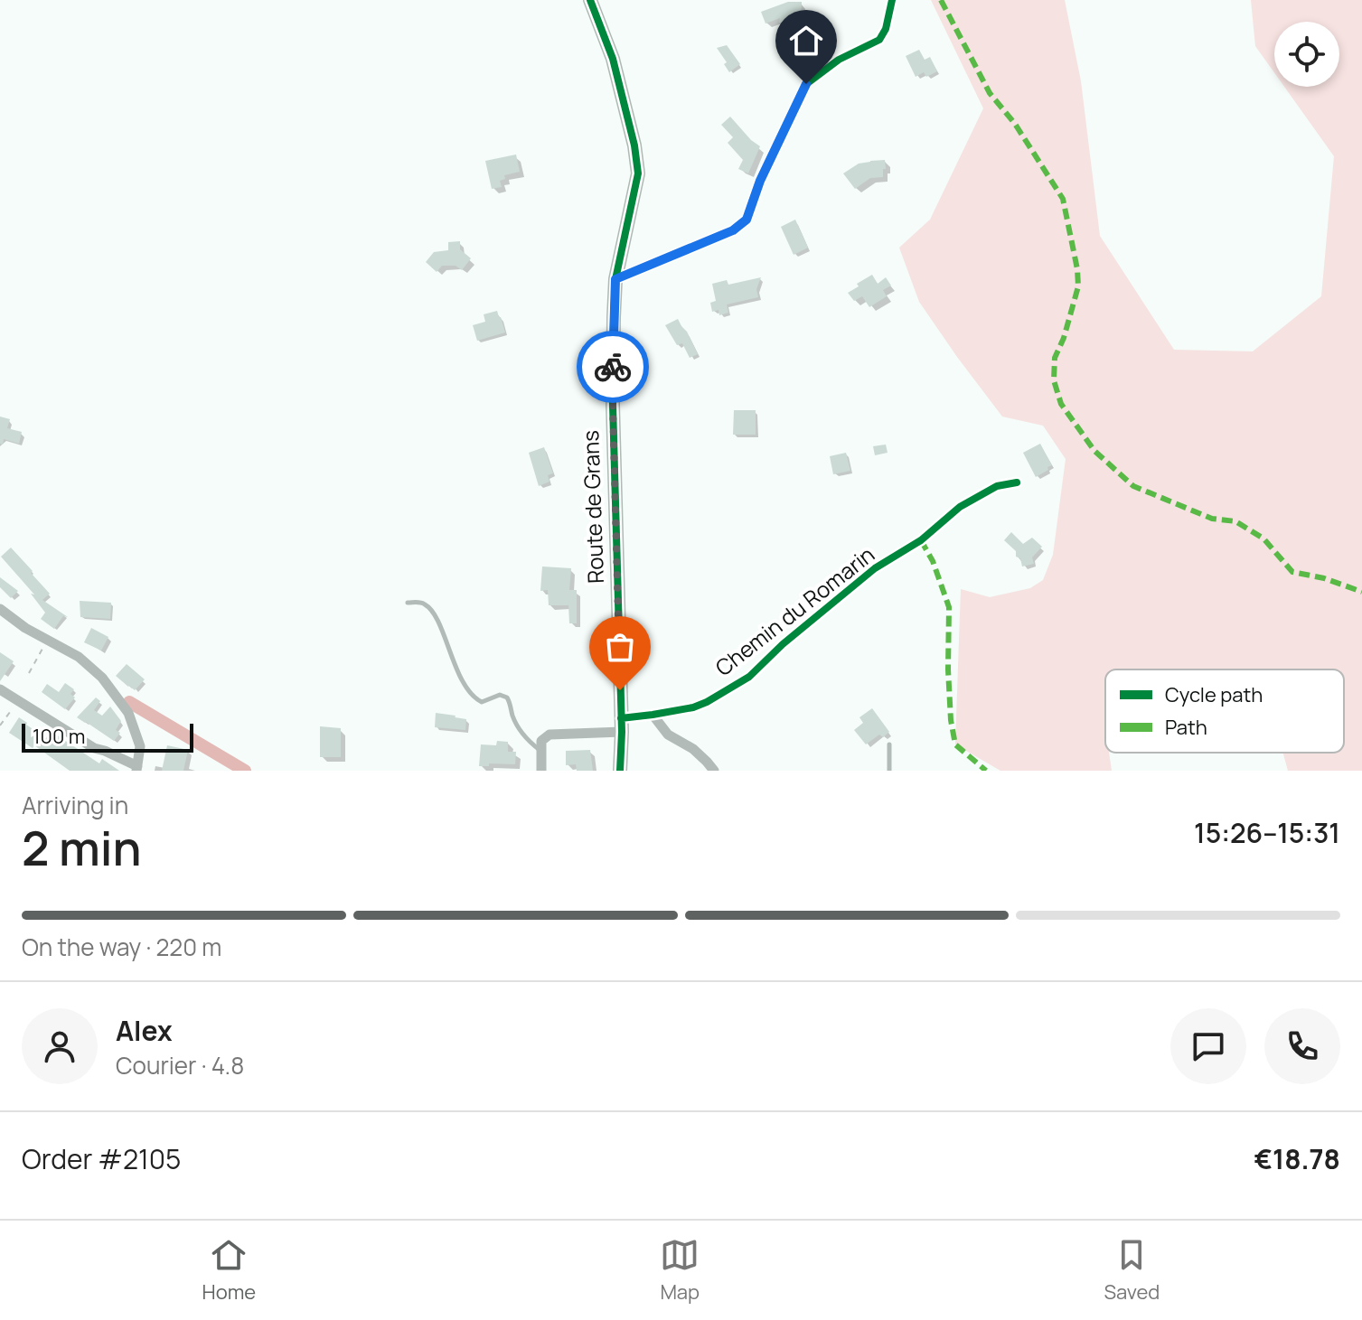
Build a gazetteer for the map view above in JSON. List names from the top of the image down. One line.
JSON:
{"streets":{"street":["Route de Grans","Chemin du Romarin"]},"crossings":[["Route de Grans","Chemin du Romarin"]],"legend":["Cycle path","Path"],"scale_bar":"100 m","page":{"scale":"100 m","heading":["2 min","Arriving in","15:26–15:31"],"panel":["Alex","Courier · 4.8","Order #2105","€18.78"],"bar":"On the way · 220 m","tabs":["Home","Map","Saved"]}}
